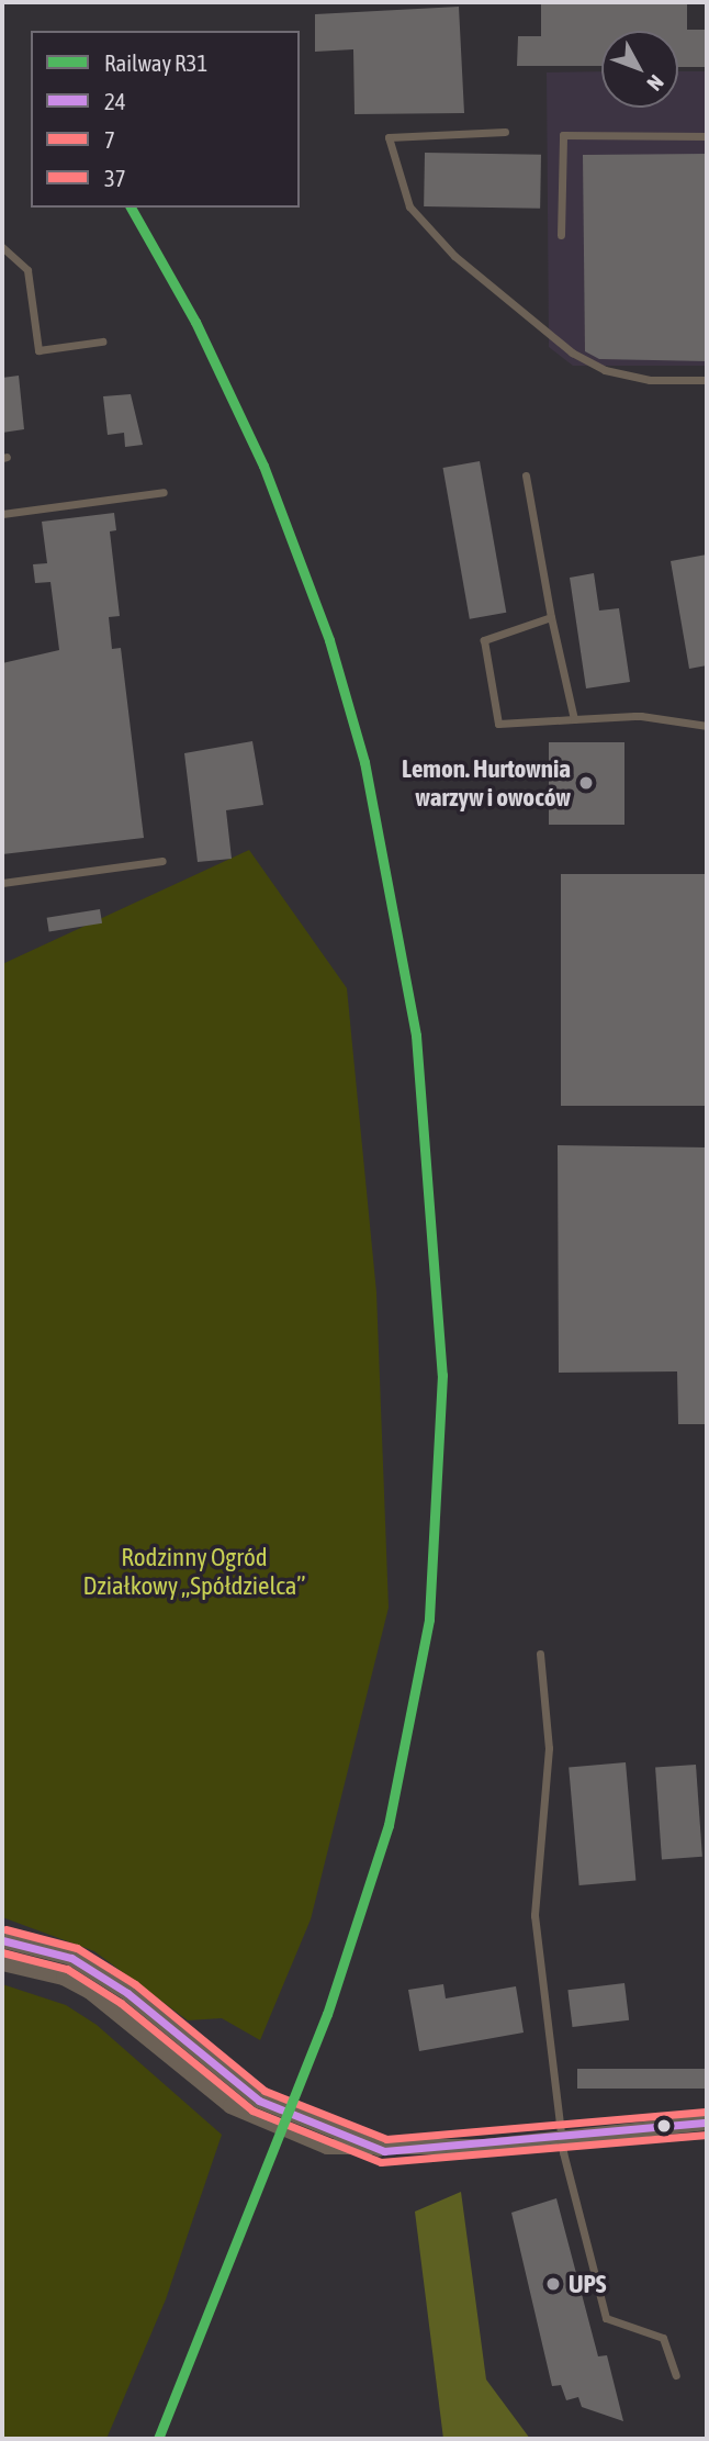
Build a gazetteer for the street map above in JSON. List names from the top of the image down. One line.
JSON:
{"parks":["Rodzinny Ogród Działkowy „Spółdzielca”"],"places":["Lemon. Hurtownia warzyw i owoców","UPS"],"lines":["rail line R31","transit line 37","transit line 24","transit line 7"],"legend":["Railway R31","24","7","37"],"north":"bottom right"}
